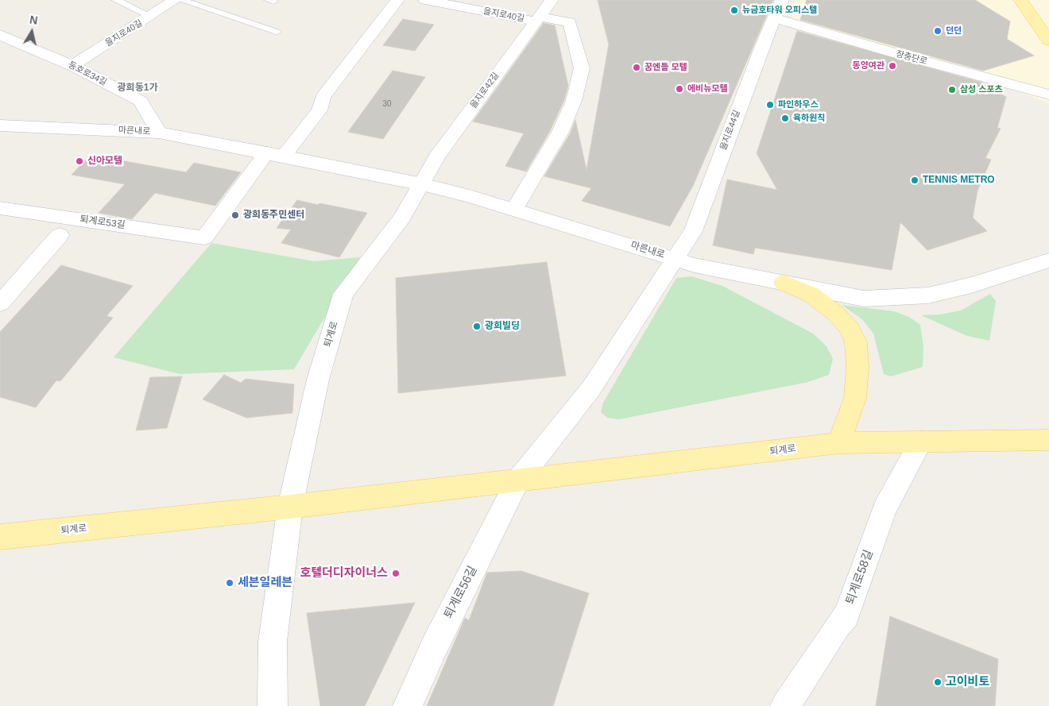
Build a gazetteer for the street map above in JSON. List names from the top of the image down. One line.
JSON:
{"streets":{"main road":["퇴계로"],"street":["을지로40길","장충단로","동호로34길","을지로42길","을지로44길","마른내로","퇴계로53길","퇴계로58길","퇴계로56길"]},"crossings":[["을지로40길","동호로34길"],["을지로40길","을지로42길"],["장충단로","을지로44길"],["동호로34길","마른내로"],["을지로42길","마른내로"],["을지로42길","퇴계로"],["을지로44길","마른내로"],["마른내로","퇴계로53길"],["마른내로","퇴계로"],["퇴계로","퇴계로58길"],["퇴계로","퇴계로56길"]],"districts":["광희동1가"],"places":["뉴금호타워 오피스텔","던던","동양여관","꿈엔들 모텔","에비뉴모텔","삼성 스포츠","파인하우스","육하원칙","신아모텔","TENNIS METRO","광희동주민센터","광희빌딩","호텔더디자이너스","세븐일레븐","고이비토"],"house_numbers":["30"],"north":"top"}
